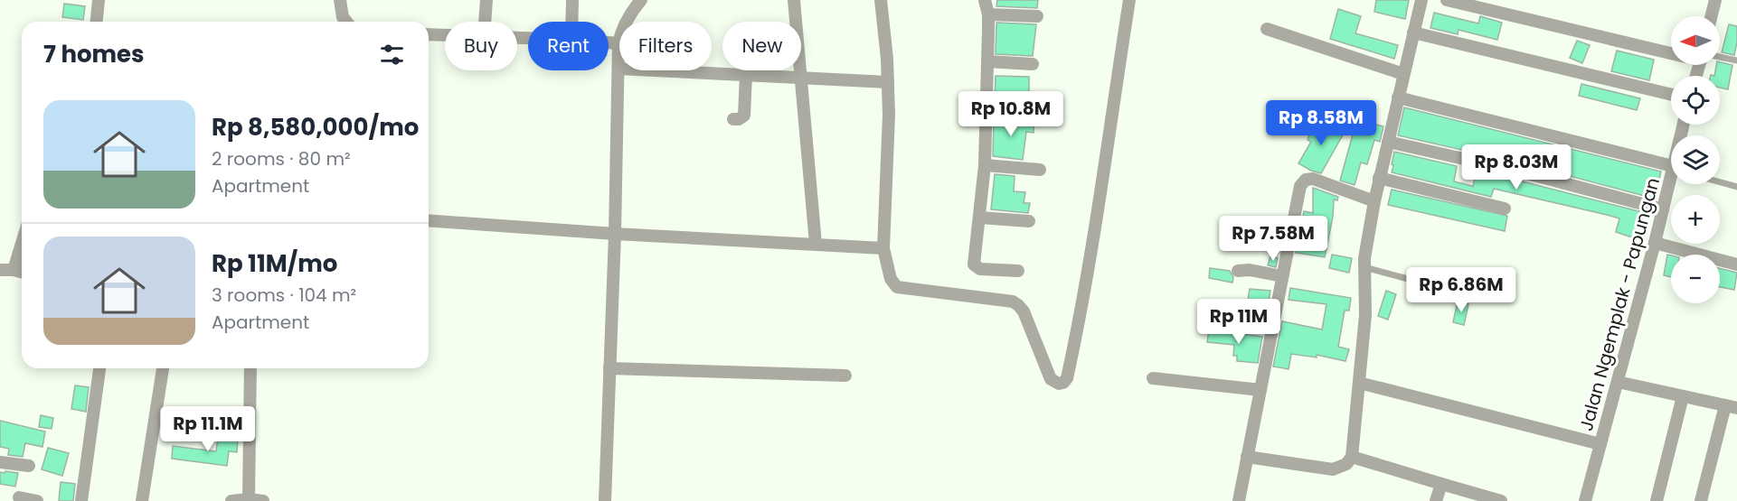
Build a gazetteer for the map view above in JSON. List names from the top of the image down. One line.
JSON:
{"streets":{"street":["Jalan Ngemplak - Papungan"]},"north":"left","page":{"map_buttons":["+","−"],"chip":["Buy","Rent","Filters","New"],"heading":"7 homes","list":[{"name":"Rp 8,580,000/mo","note":"2 rooms · 80 m² · Apartment"},{"name":"Rp 11M/mo","note":"3 rooms · 104 m² · Apartment"}],"price":["Rp 10.8M","Rp 8.58M","Rp 8.03M","Rp 7.58M","Rp 6.86M","Rp 11M","Rp 11.1M"]}}
